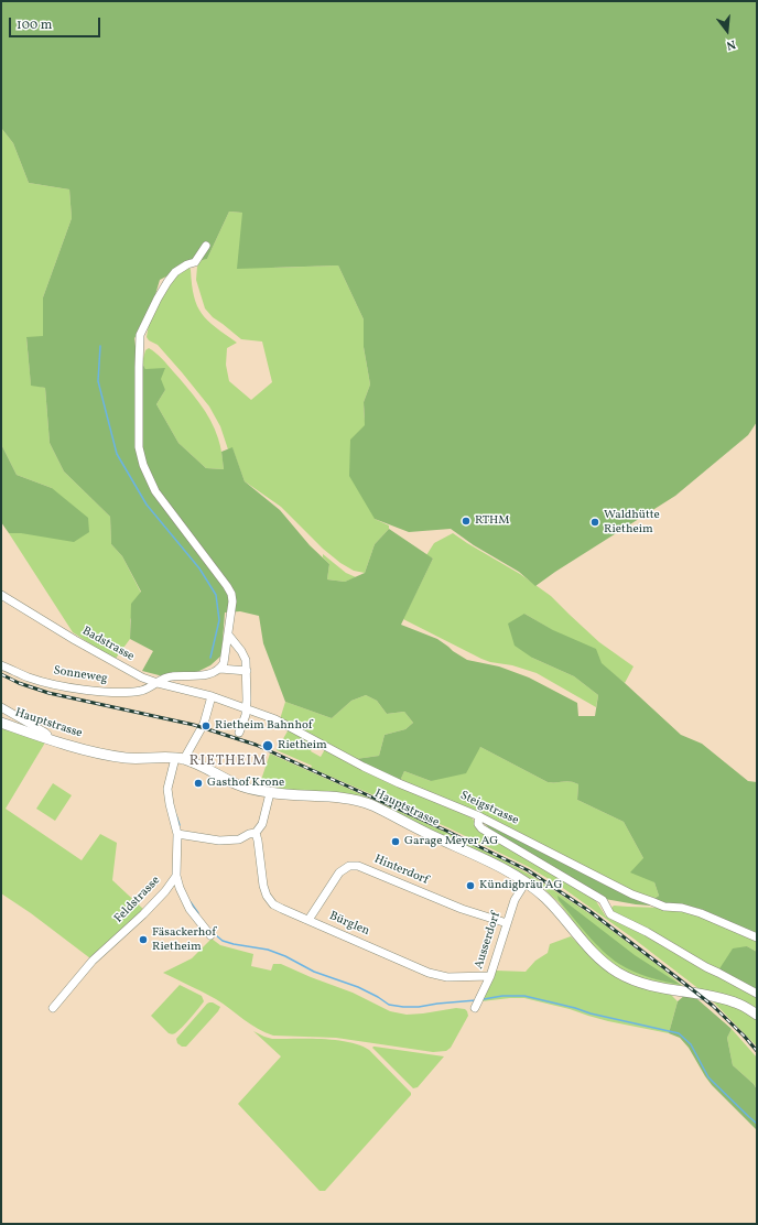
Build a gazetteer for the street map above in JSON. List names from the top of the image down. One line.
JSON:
{"streets":{"main road":["Hauptstrasse"],"street":["Badstrasse","Sonneweg","Steigstrasse","Hinterdorf","Feldstrasse","Bürglen","Ausserdorf"]},"crossings":[["Badstrasse","Sonneweg"],["Badstrasse","Steigstrasse"],["Badstrasse","Feldstrasse"],["Hauptstrasse","Feldstrasse"],["Hauptstrasse","Ausserdorf"],["Steigstrasse","Feldstrasse"],["Hinterdorf","Bürglen"],["Hinterdorf","Ausserdorf"],["Bürglen","Ausserdorf"]],"districts":["RIETHEIM"],"places":["RTHM","Waldhütte Rietheim","Rietheim Bahnhof","Rietheim","Gasthof Krone","Garage Meyer AG","Kündigbräu AG","Fäsackerhof Rietheim"],"scale_bar":"100 m","north":"bottom"}
